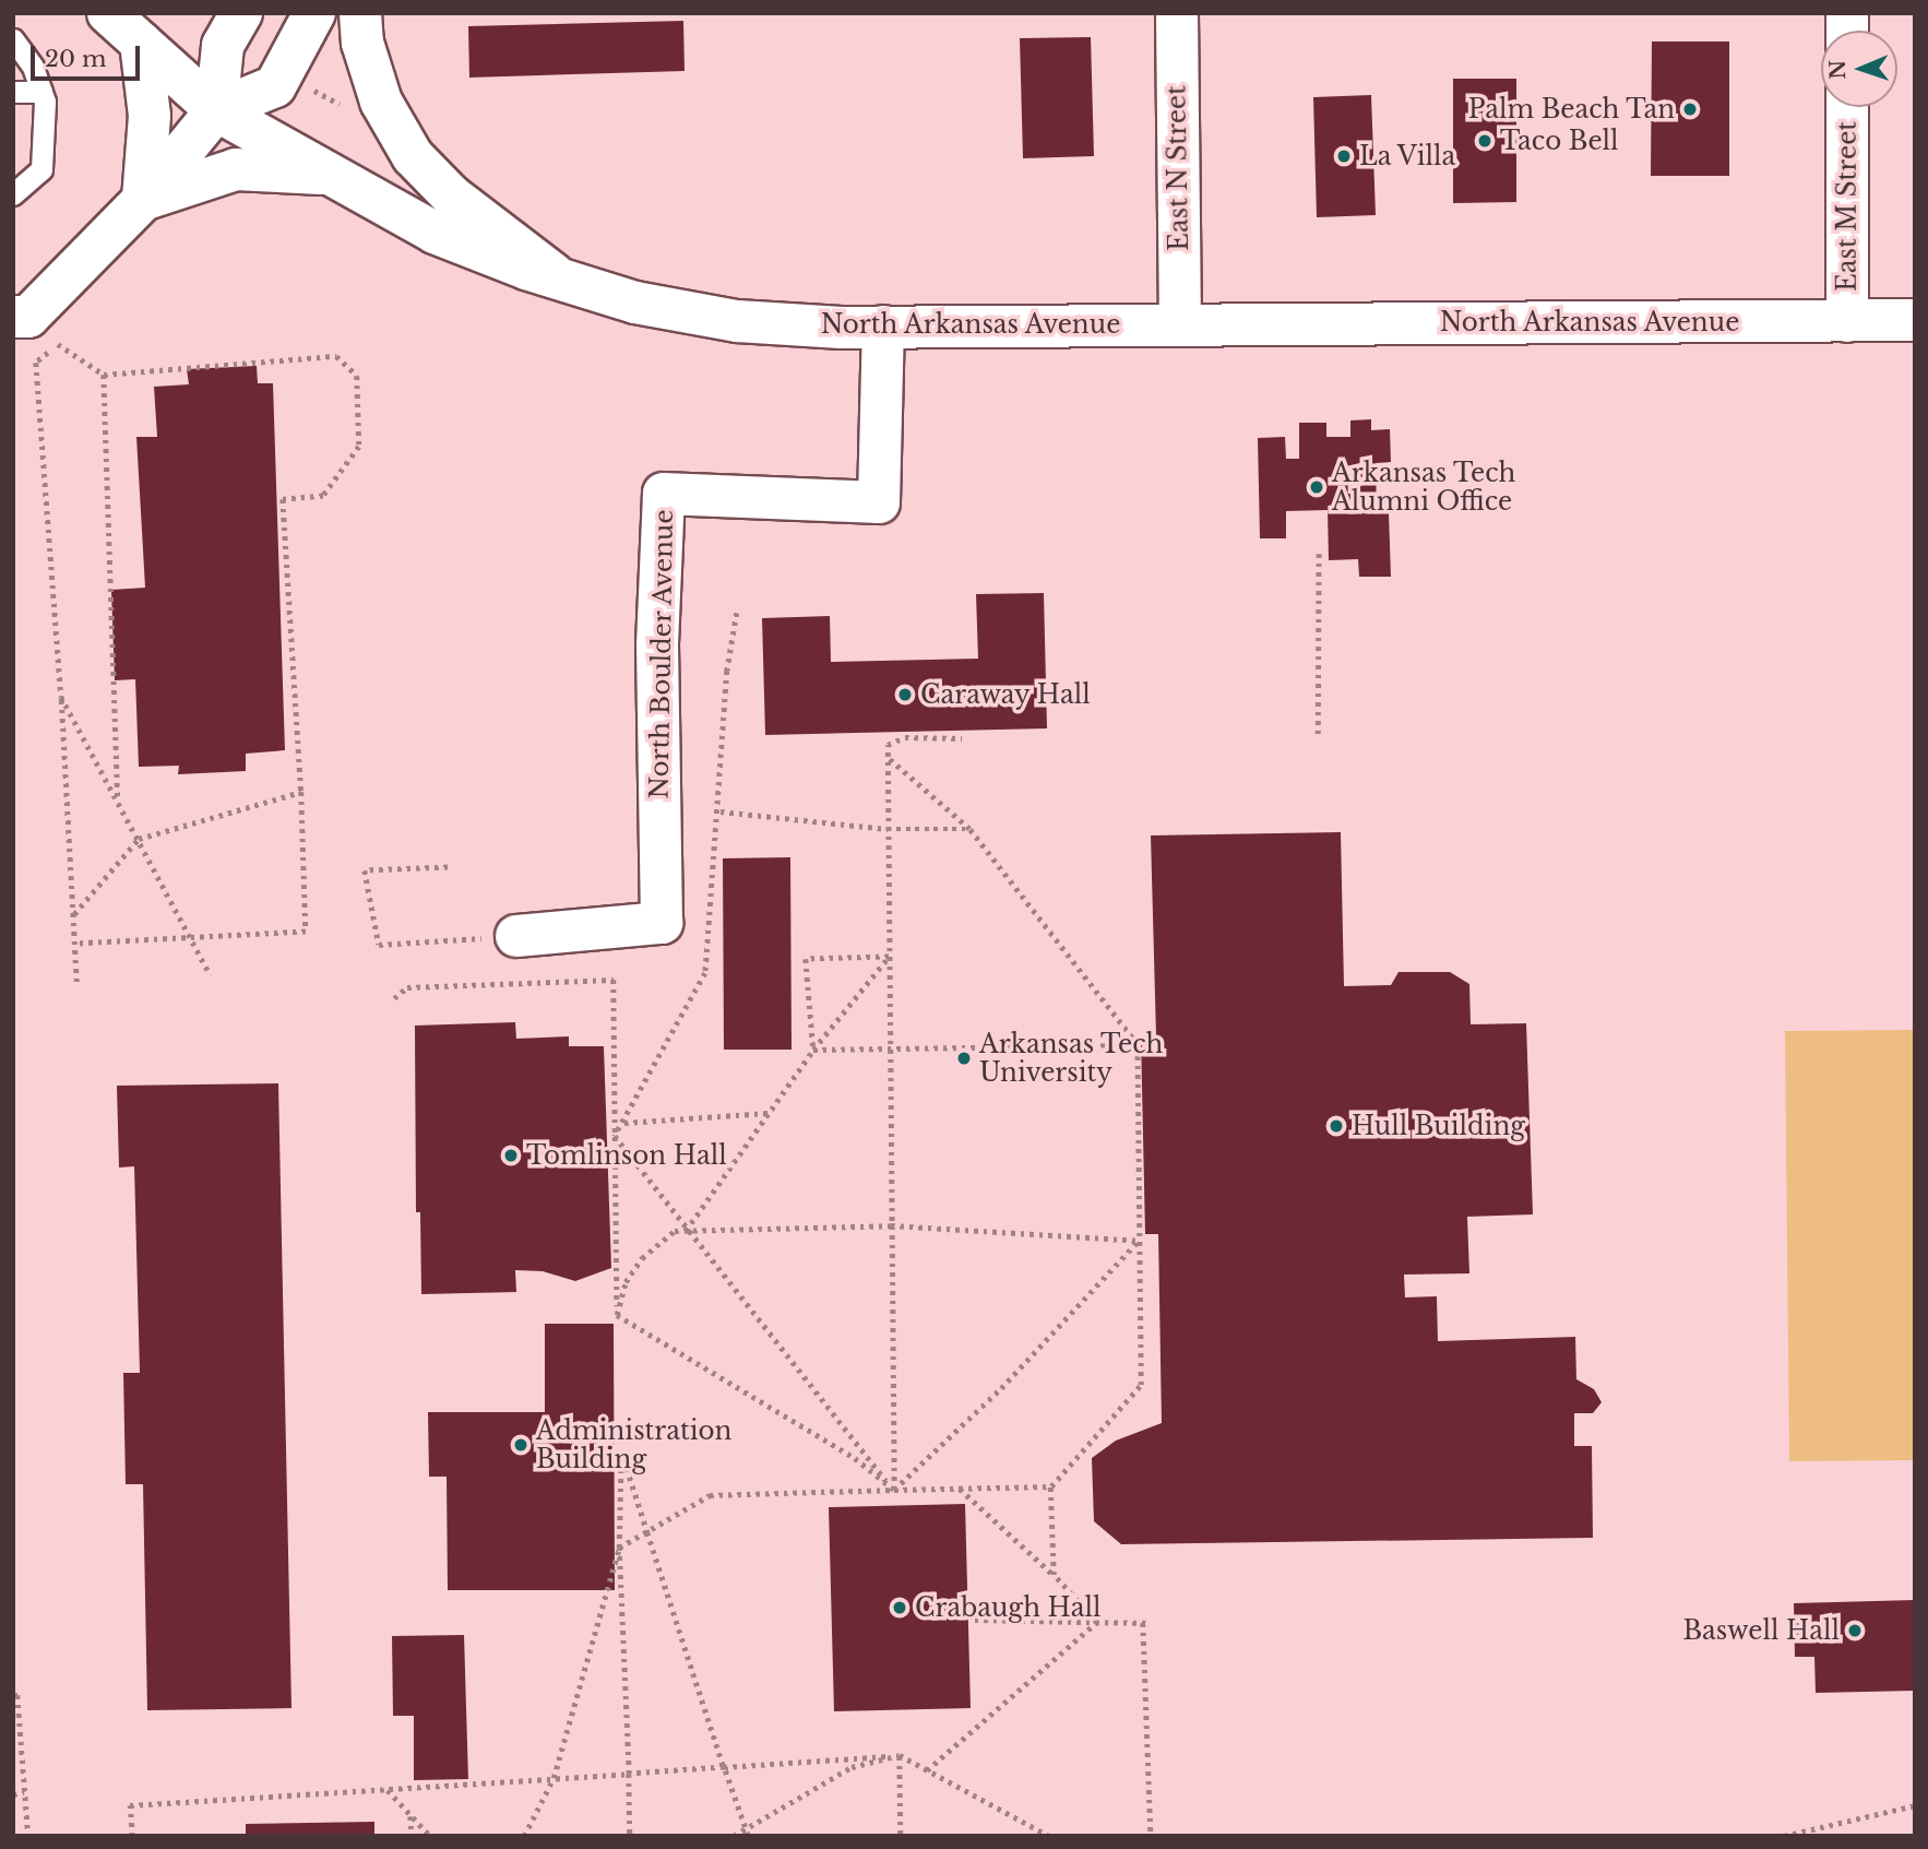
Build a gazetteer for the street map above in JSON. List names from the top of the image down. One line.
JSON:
{"streets":{"main road":["East N Street","East M Street","North Arkansas Avenue","North Boulder Avenue"]},"crossings":[["East N Street","North Arkansas Avenue"],["East M Street","North Arkansas Avenue"],["North Arkansas Avenue","North Boulder Avenue"]],"places":["Palm Beach Tan","Taco Bell","La Villa","Arkansas Tech Alumni Office","Caraway Hall","Arkansas Tech University","Hull Building","Tomlinson Hall","Administration Building","Crabaugh Hall","Baswell Hall"],"scale_bar":"20 m","north":"left"}
